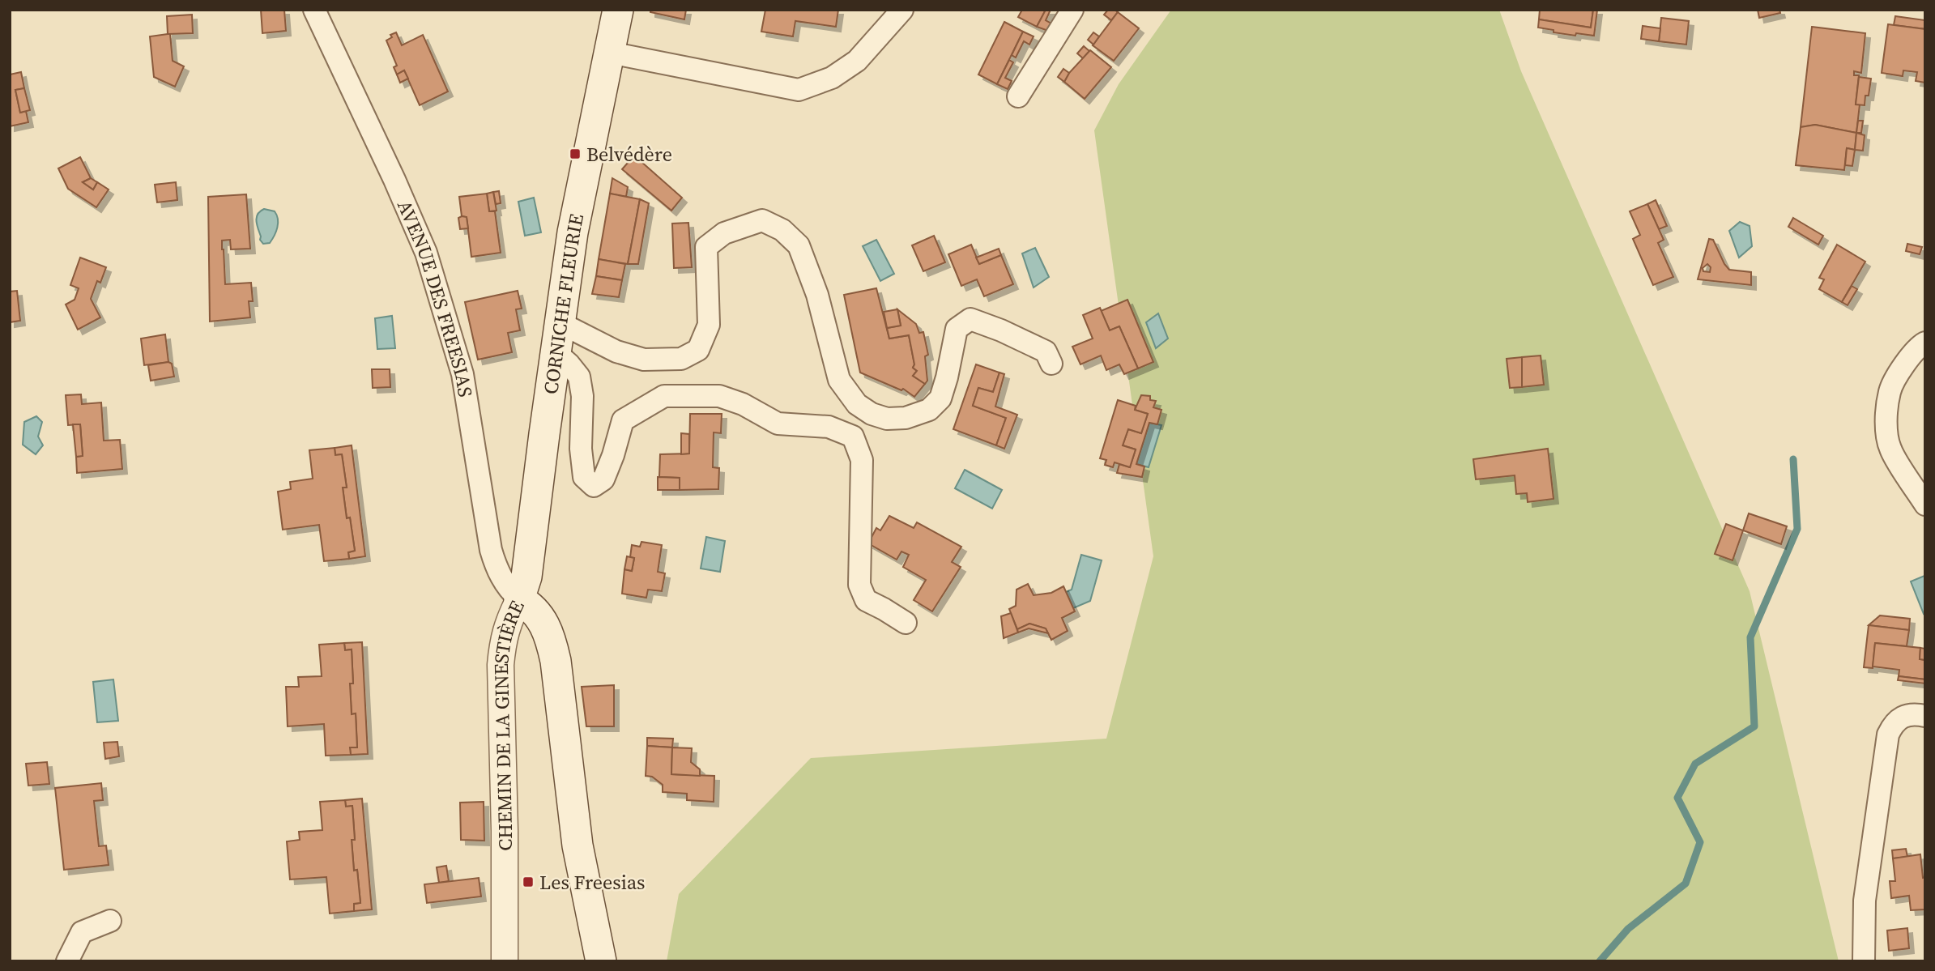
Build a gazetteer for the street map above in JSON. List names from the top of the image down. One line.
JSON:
{"streets":{"main road":["CORNICHE FLEURIE","CHEMIN DE LA GINESTIÈRE"],"street":["AVENUE DES FREESIAS"]},"crossings":[["AVENUE DES FREESIAS","CORNICHE FLEURIE"],["AVENUE DES FREESIAS","CHEMIN DE LA GINESTIÈRE"],["CORNICHE FLEURIE","CHEMIN DE LA GINESTIÈRE"]],"places":{"transit":["Belvédère","Les Freesias"]}}
